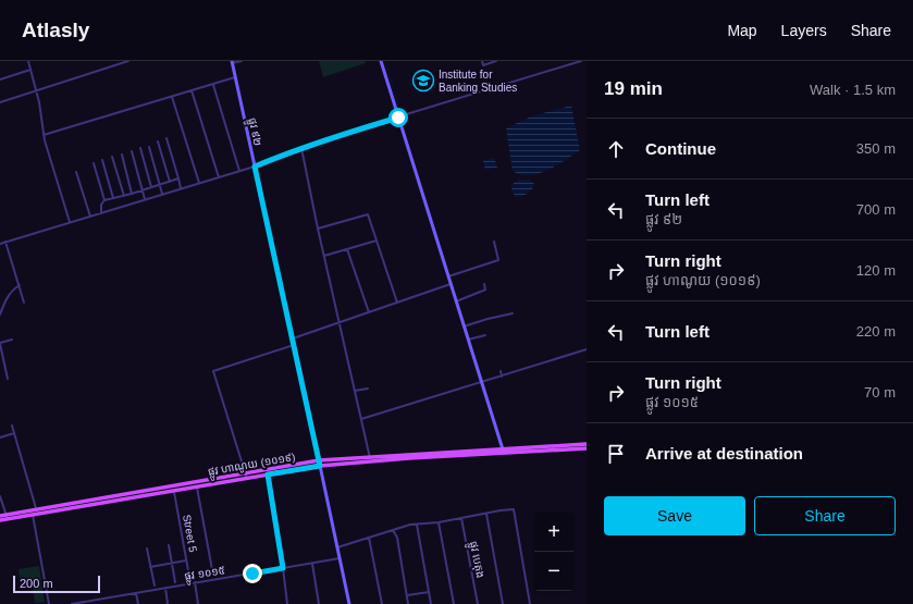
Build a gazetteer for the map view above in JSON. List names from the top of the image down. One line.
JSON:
{"streets":{"main road":["ផ្លូវ ៩២","ផ្លូវ ហាណូយ (១០១៩)"],"street":["Street 5","ផ្លូវ បេតុង","ផ្លូវ ១០១៥"]},"crossings":[["ផ្លូវ ៩២","ផ្លូវ ហាណូយ (១០១៩)"],["ផ្លូវ ៩២","ផ្លូវ ១០១៥"],["ផ្លូវ ហាណូយ (១០១៩)","Street 5"]],"places":{"school or university":["Institute for Banking Studies"]},"scale_bar":"200 m","page":{"header":"Atlasly","nav":["Map","Layers","Share"],"heading":["19 min","Walk · 1.5 km"],"list":[["Continue","350 m"],["Turn left","ផ្លូវ ៩២","700 m"],["Turn right","ផ្លូវ ហាណូយ (១០១៩)","120 m"],["Turn left","220 m"],["Turn right","ផ្លូវ ១០១៥","70 m"],"Arrive at destination"],"buttons":["Save","Share"],"map_buttons":["+","−"],"scale":"200 m"}}
